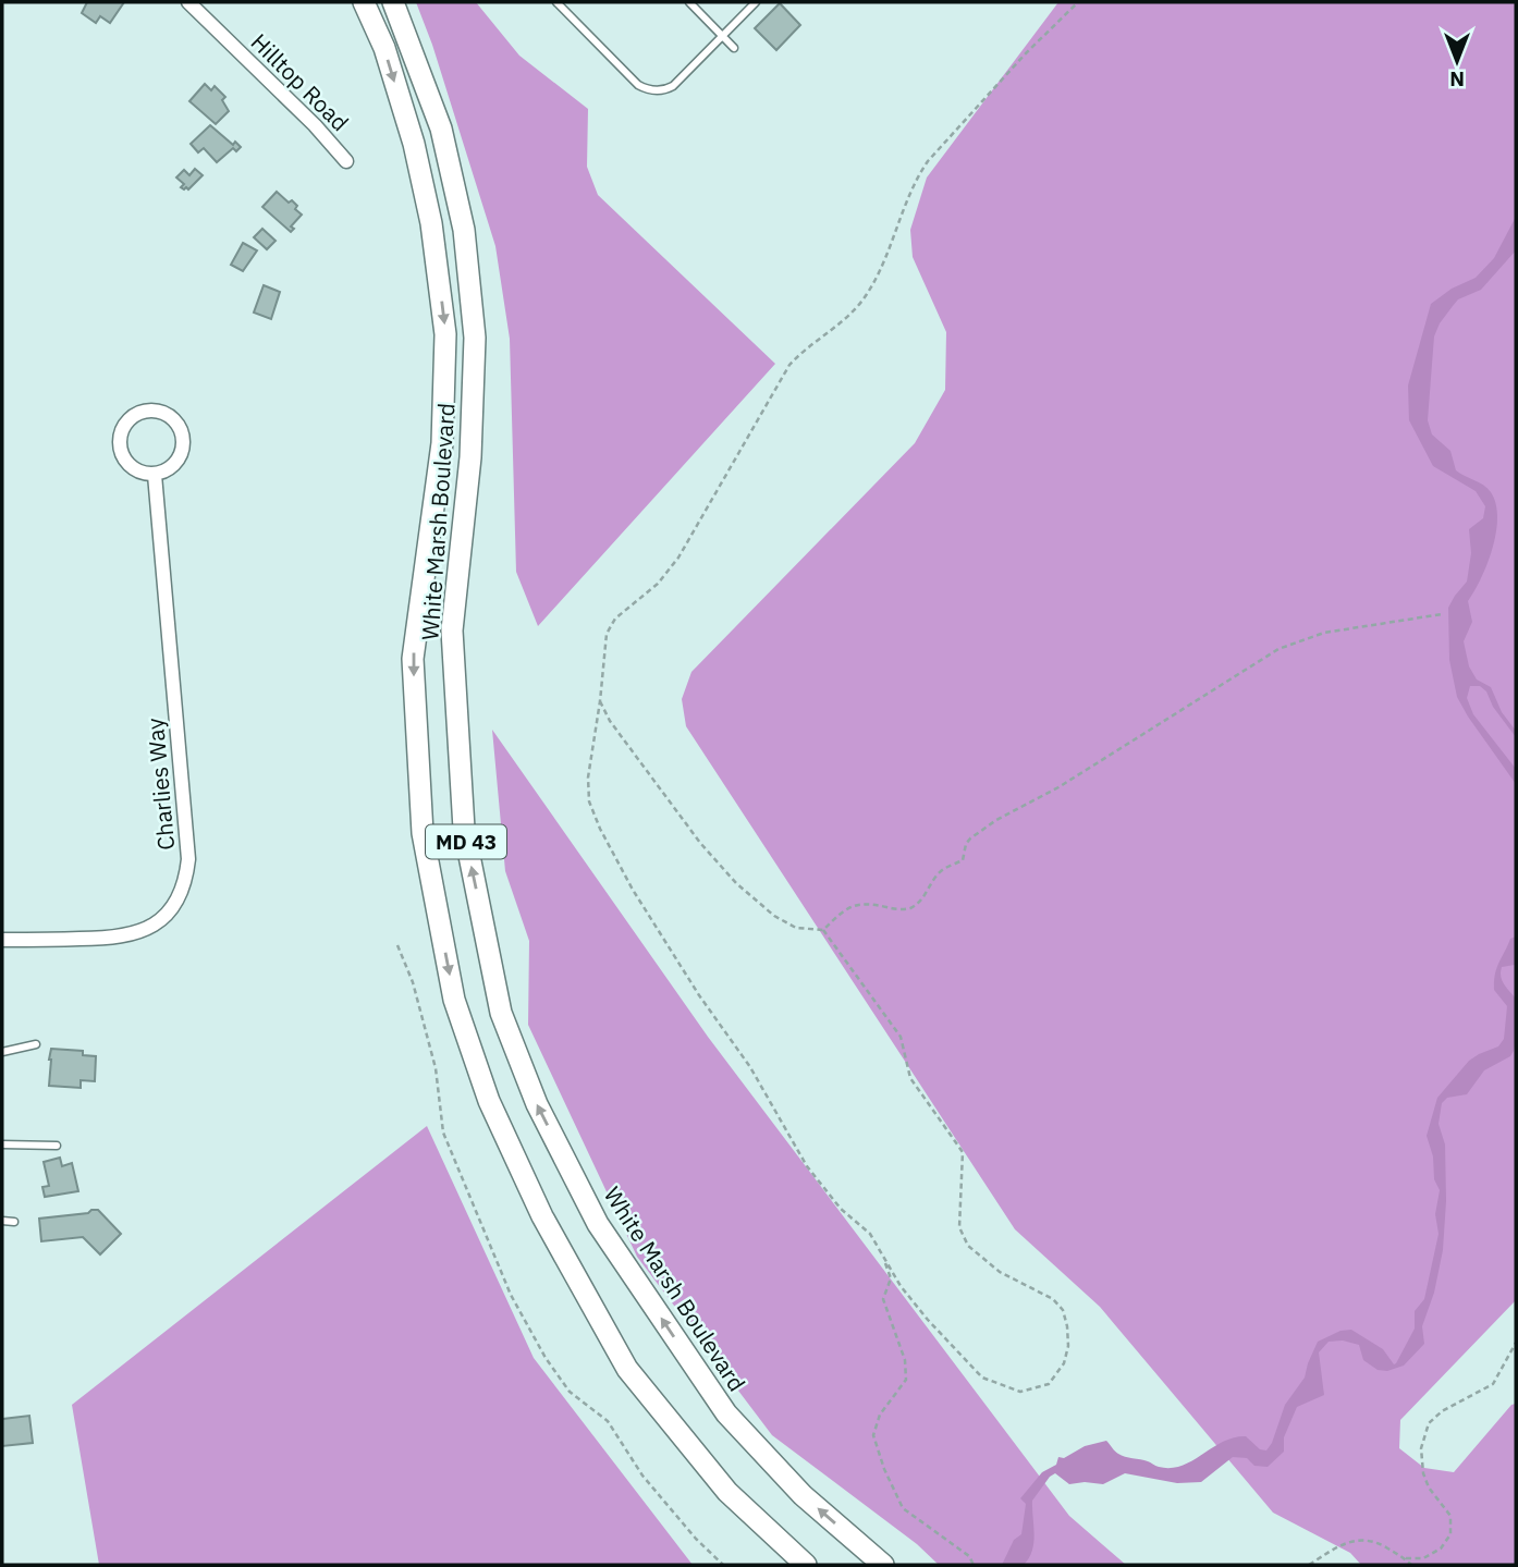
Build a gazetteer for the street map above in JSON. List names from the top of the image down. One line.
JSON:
{"streets":{"main road":["White Marsh Boulevard","MD 43"],"street":["Hilltop Road","Charlies Way"]},"north":"bottom"}
